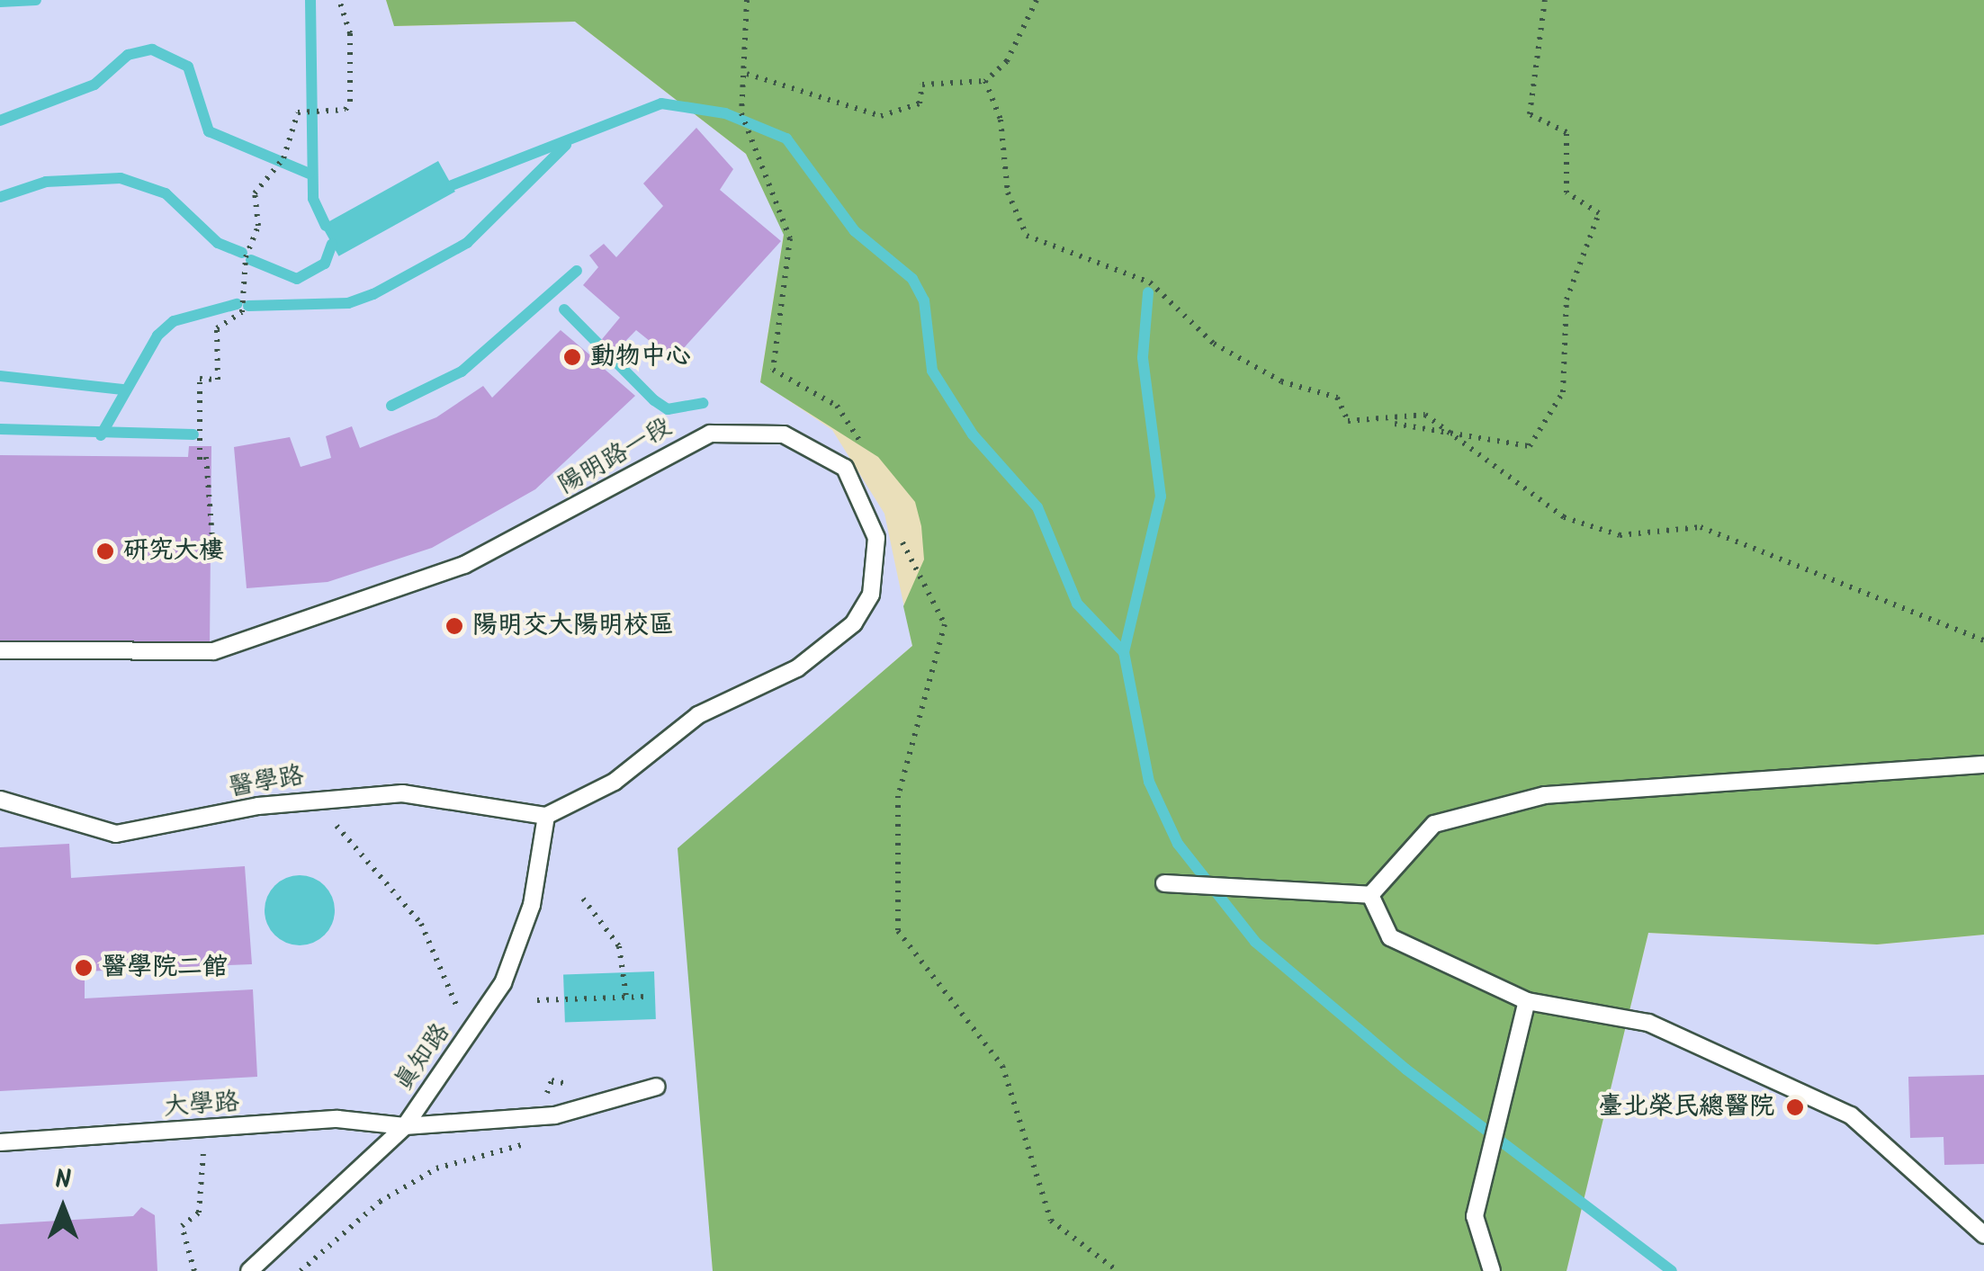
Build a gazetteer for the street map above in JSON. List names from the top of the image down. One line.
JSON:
{"streets":{"lane":["陽明路一段","醫學路","真知路","大學路"]},"crossings":[["陽明路一段","醫學路"],["陽明路一段","真知路"],["醫學路","真知路"],["真知路","大學路"]],"places":["動物中心","研究大樓","陽明交大陽明校區","醫學院二館","臺北榮民總醫院"],"north":"top"}
